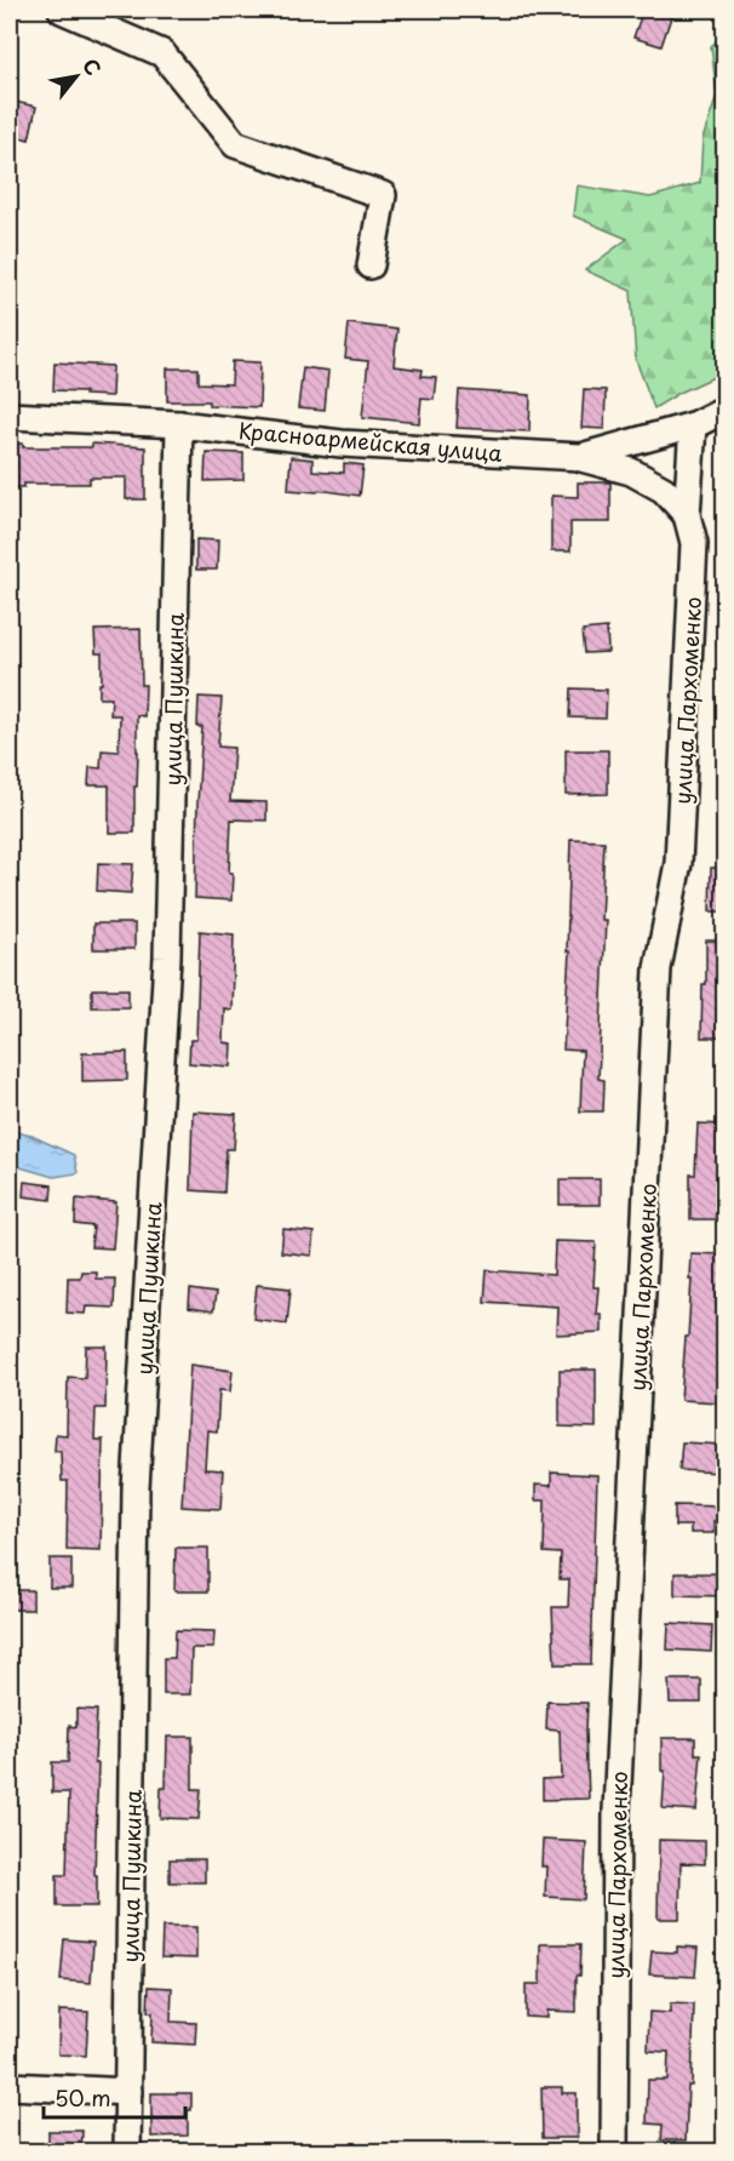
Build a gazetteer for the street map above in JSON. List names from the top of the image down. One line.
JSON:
{"streets":{"street":["Красноармейская улица","улица Пушкина","улица Пархоменко"]},"crossings":[["Красноармейская улица","улица Пушкина"],["Красноармейская улица","улица Пархоменко"]],"scale_bar":"50 m","north":"top right"}
